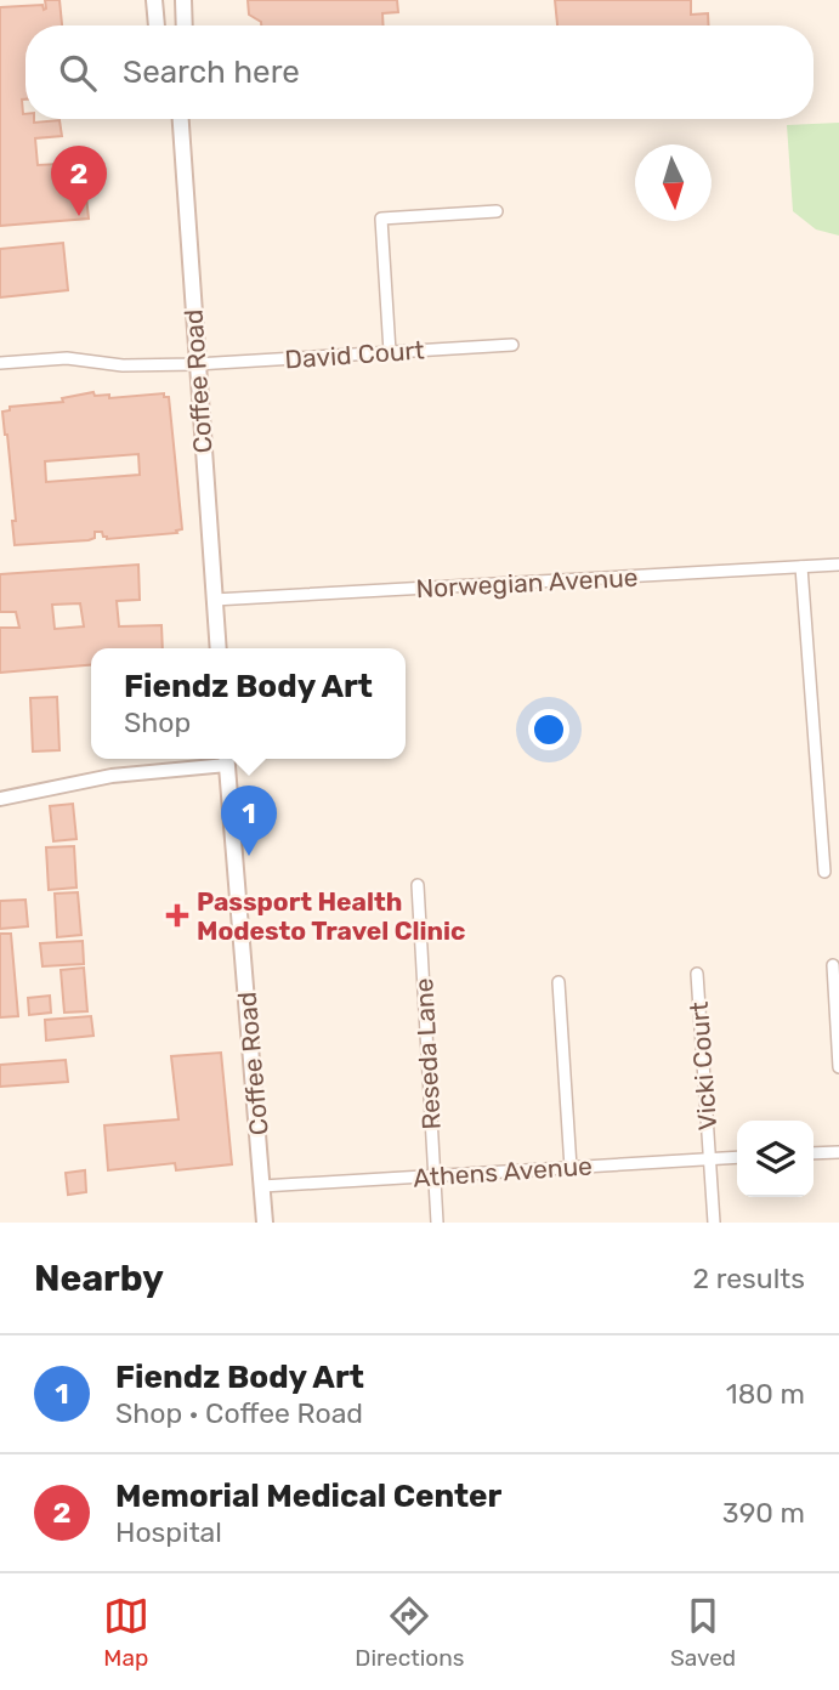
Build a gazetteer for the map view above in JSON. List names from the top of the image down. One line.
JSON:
{"streets":{"main road":["Coffee Road"],"street":["David Court","Norwegian Avenue","Reseda Lane","Vicki Court","Athens Avenue"]},"crossings":[["David Court","Coffee Road"],["Coffee Road","Norwegian Avenue"],["Coffee Road","Athens Avenue"],["Reseda Lane","Athens Avenue"],["Vicki Court","Athens Avenue"]],"places":{"health":["Passport Health Modesto Travel Clinic"]},"north":"bottom","page":{"search":"Search here","pins":["2","1"],"popup":["Fiendz Body Art","Shop"],"heading":["Nearby","2 results"],"list":[{"mark":"1","name":"Fiendz Body Art","note":"Shop · Coffee Road","value":"180 m"},{"mark":"2","name":"Memorial Medical Center","note":"Hospital","value":"390 m"}],"nav":["Map","Directions","Saved"]}}
